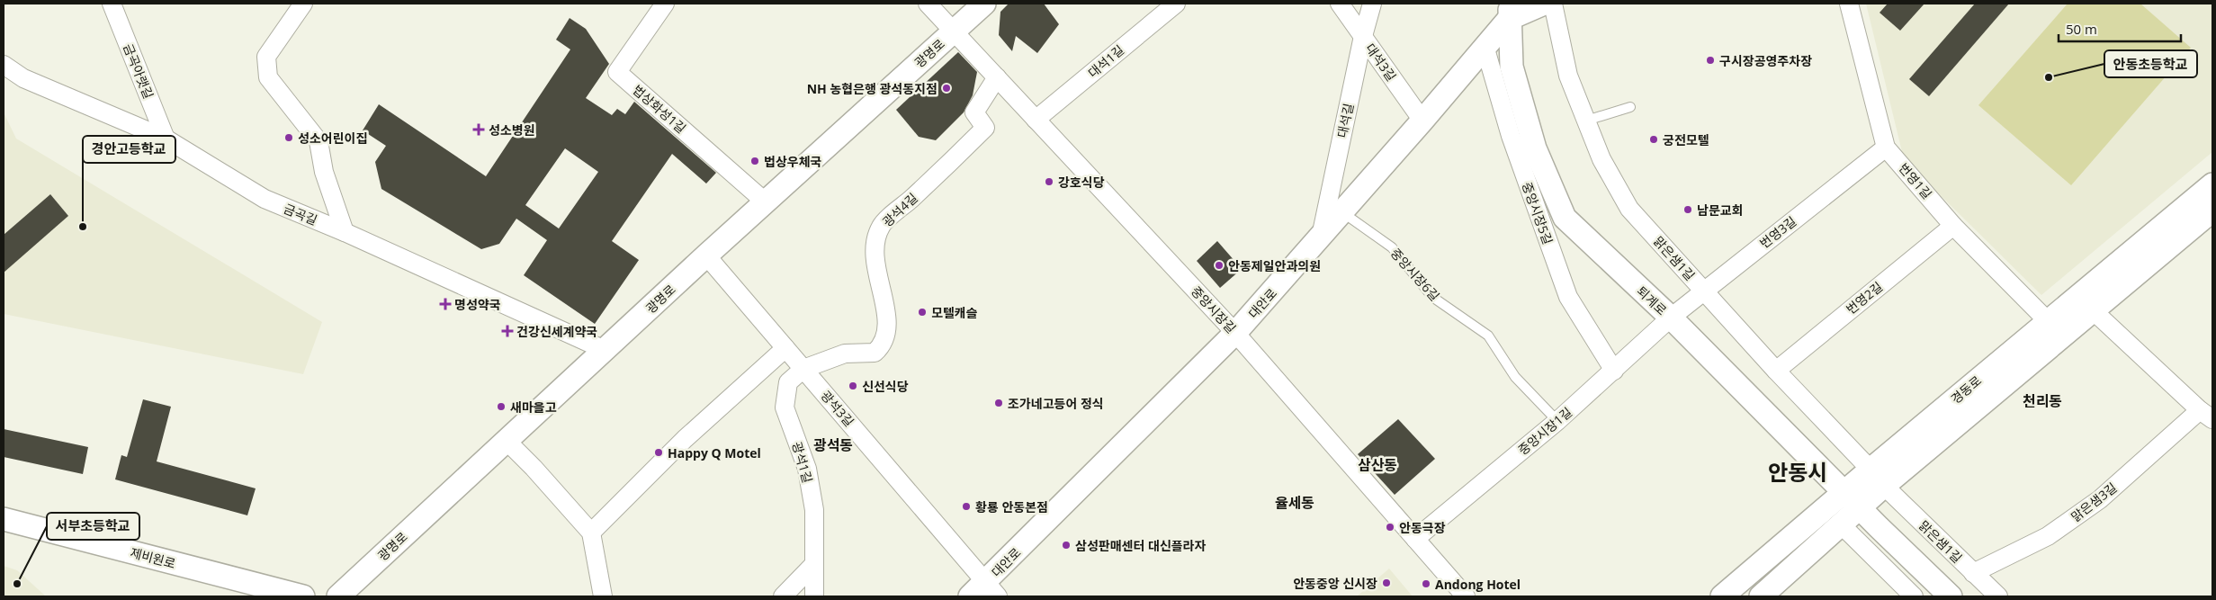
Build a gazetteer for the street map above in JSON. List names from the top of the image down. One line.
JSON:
{"streets":{"street":["광명로","대석1길","대석3길","금곡아랫길","법상화성1길","대석길","번영1길","광석4길","중앙시장5길","금곡길","번영3길","맑은샘1길","번영2길","퇴계로","대안로","중앙시장길","경동로","광석3길","중앙시장1길","광석1길","맑은샘3길","제비원로"],"lane":["중앙시장6길"]},"crossings":[["광명로","법상화성1길"],["광명로","금곡길"],["광명로","중앙시장길"],["광명로","광석3길"],["대석1길","중앙시장길"],["대석3길","대석길"],["대석3길","대안로"],["금곡아랫길","금곡길"],["대석길","대안로"],["번영1길","번영3길"],["번영1길","번영2길"],["번영1길","경동로"],["광석4길","중앙시장길"],["광석4길","광석3길"],["광석4길","광석1길"],["중앙시장5길","대안로"],["중앙시장5길","중앙시장1길"],["번영3길","맑은샘1길"],["번영3길","퇴계로"],["번영3길","중앙시장1길"],["맑은샘1길","번영2길"],["맑은샘1길","경동로"],["맑은샘1길","맑은샘3길"],["중앙시장6길","대안로"],["중앙시장6길","중앙시장1길"],["퇴계로","대안로"],["퇴계로","경동로"],["퇴계로","중앙시장1길"],["대안로","중앙시장길"],["대안로","광석3길"],["중앙시장길","중앙시장1길"],["광석3길","광석1길"]],"districts":["천리동","광석동","삼산동","안동시","율세동"],"places":{"other":["구시장공영주차장","안동초등학교","NH 농협은행 광석동지점","성소어린이집","궁전모텔","법상우체국","강호식당","남문교회","경안고등학교","안동제일안과의원","모텔캐슬","신선식당","조가네고등어 정식","새마을고","Happy Q Motel","황룡 안동본점","안동극장","삼성판매센터 대신플라자","안동중앙 신시장","서부초등학교","Andong Hotel"],"health":["성소병원","명성약국","건강신세계약국"]},"scale_bar":"50 m"}
